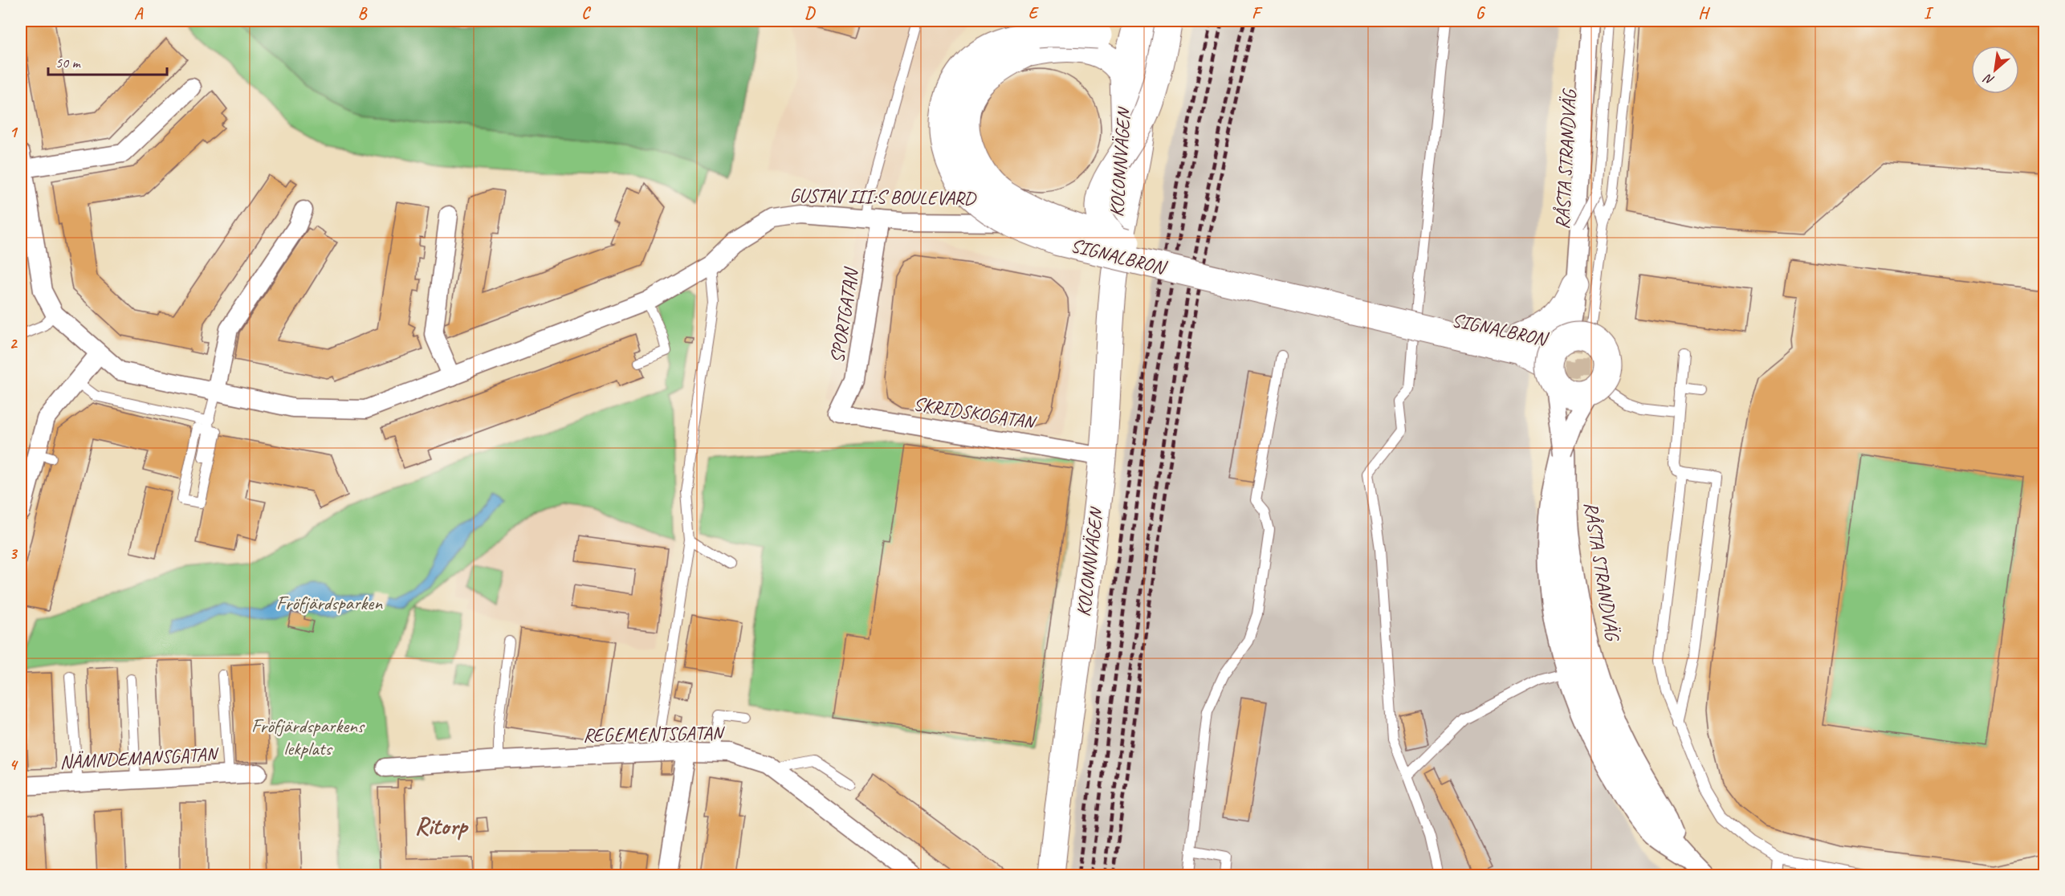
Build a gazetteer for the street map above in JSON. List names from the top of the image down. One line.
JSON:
{"streets":{"street":["RÅSTA STRANDVÄG","KOLONNVÄGEN","GUSTAV III:S BOULEVARD","SIGNALBRON","SPORTGATAN","SKRIDSKOGATAN","REGEMENTSGATAN","NÄMNDEMANSGATAN"]},"crossings":[["RÅSTA STRANDVÄG","SIGNALBRON"],["KOLONNVÄGEN","GUSTAV III:S BOULEVARD"],["KOLONNVÄGEN","SIGNALBRON"],["KOLONNVÄGEN","SKRIDSKOGATAN"],["GUSTAV III:S BOULEVARD","SIGNALBRON"],["GUSTAV III:S BOULEVARD","SPORTGATAN"],["SPORTGATAN","SKRIDSKOGATAN"]],"districts":["Ritorp"],"parks":["Fröfjärdsparken","Fröfjärdsparkens lekplats"],"scale_bar":"50 m","north":"bottom left","grid":{"columns":["A","B","C","D","E","F","G","H","I"],"rows":["1","2","3","4"]}}
